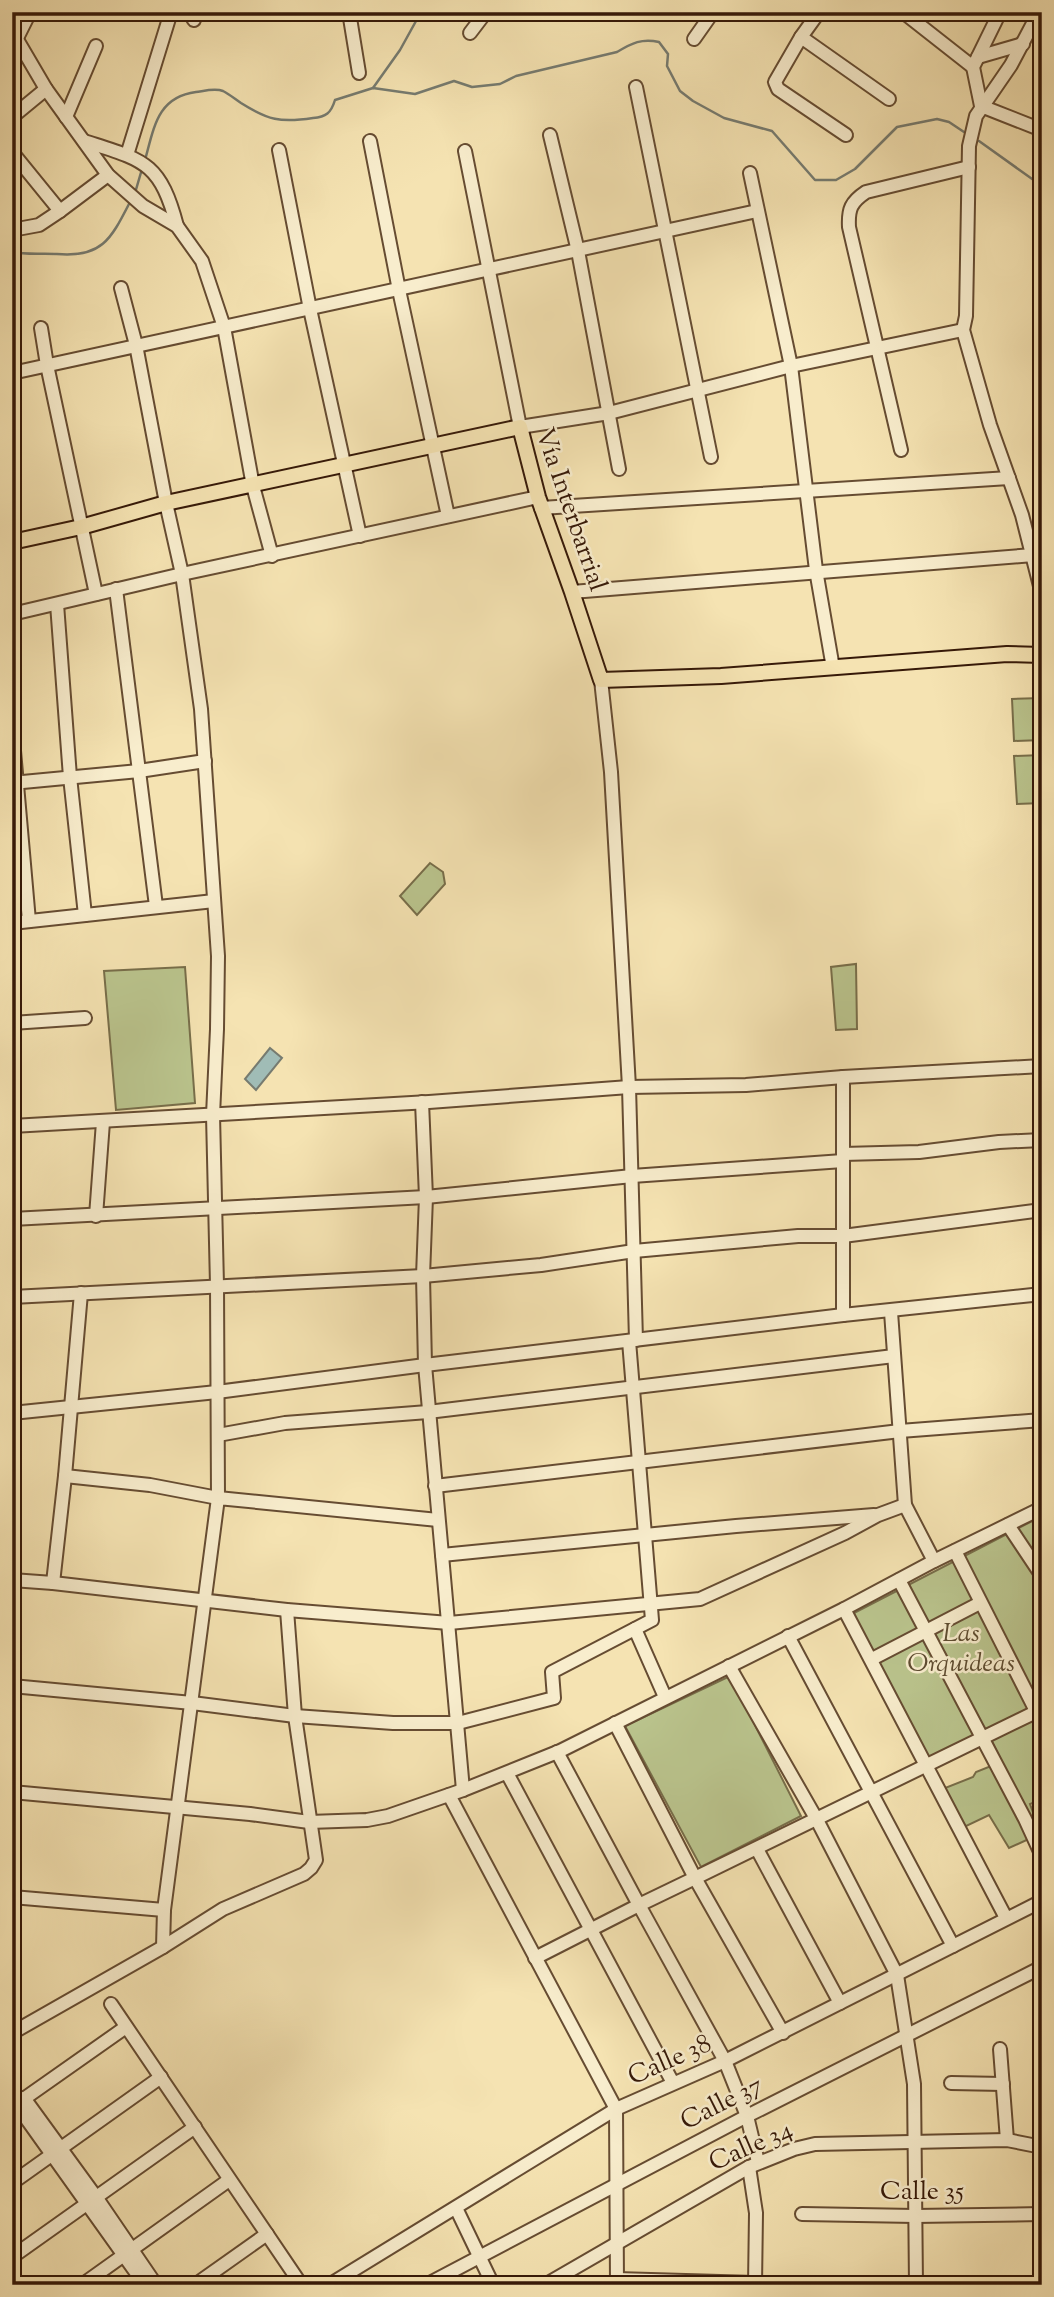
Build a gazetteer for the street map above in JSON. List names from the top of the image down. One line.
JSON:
{"streets":{"main road":["Vía Interbarrial"],"street":["Calle 38","Calle 37","Calle 34","Calle 35"]},"parks":["Las Orquideas"]}
